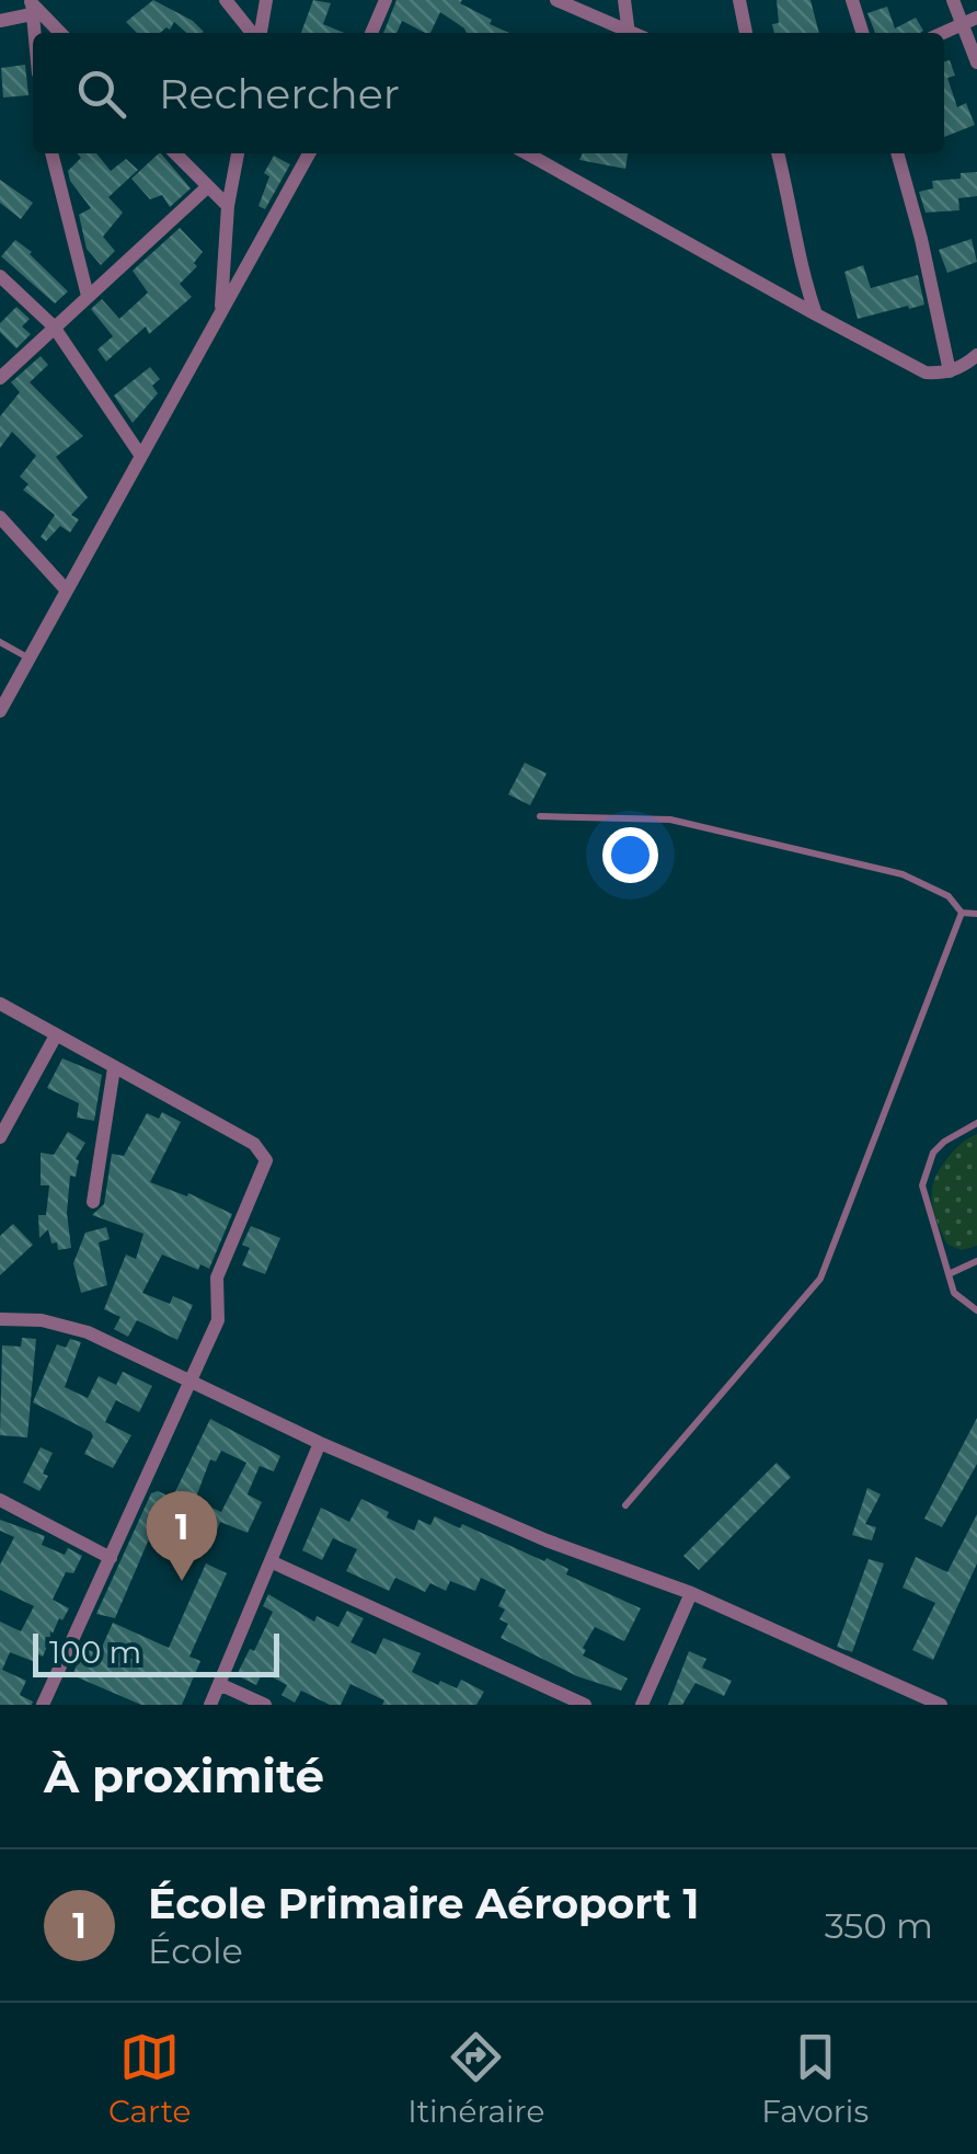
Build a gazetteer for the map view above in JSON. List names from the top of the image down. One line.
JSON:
{"scale_bar":"100 m","page":{"search":"Rechercher","pins":"1","scale":"100 m","heading":"À proximité","list":[{"mark":"1","name":"École Primaire Aéroport 1","note":"École","value":"350 m"}],"nav":["Carte","Itinéraire","Favoris"]}}
